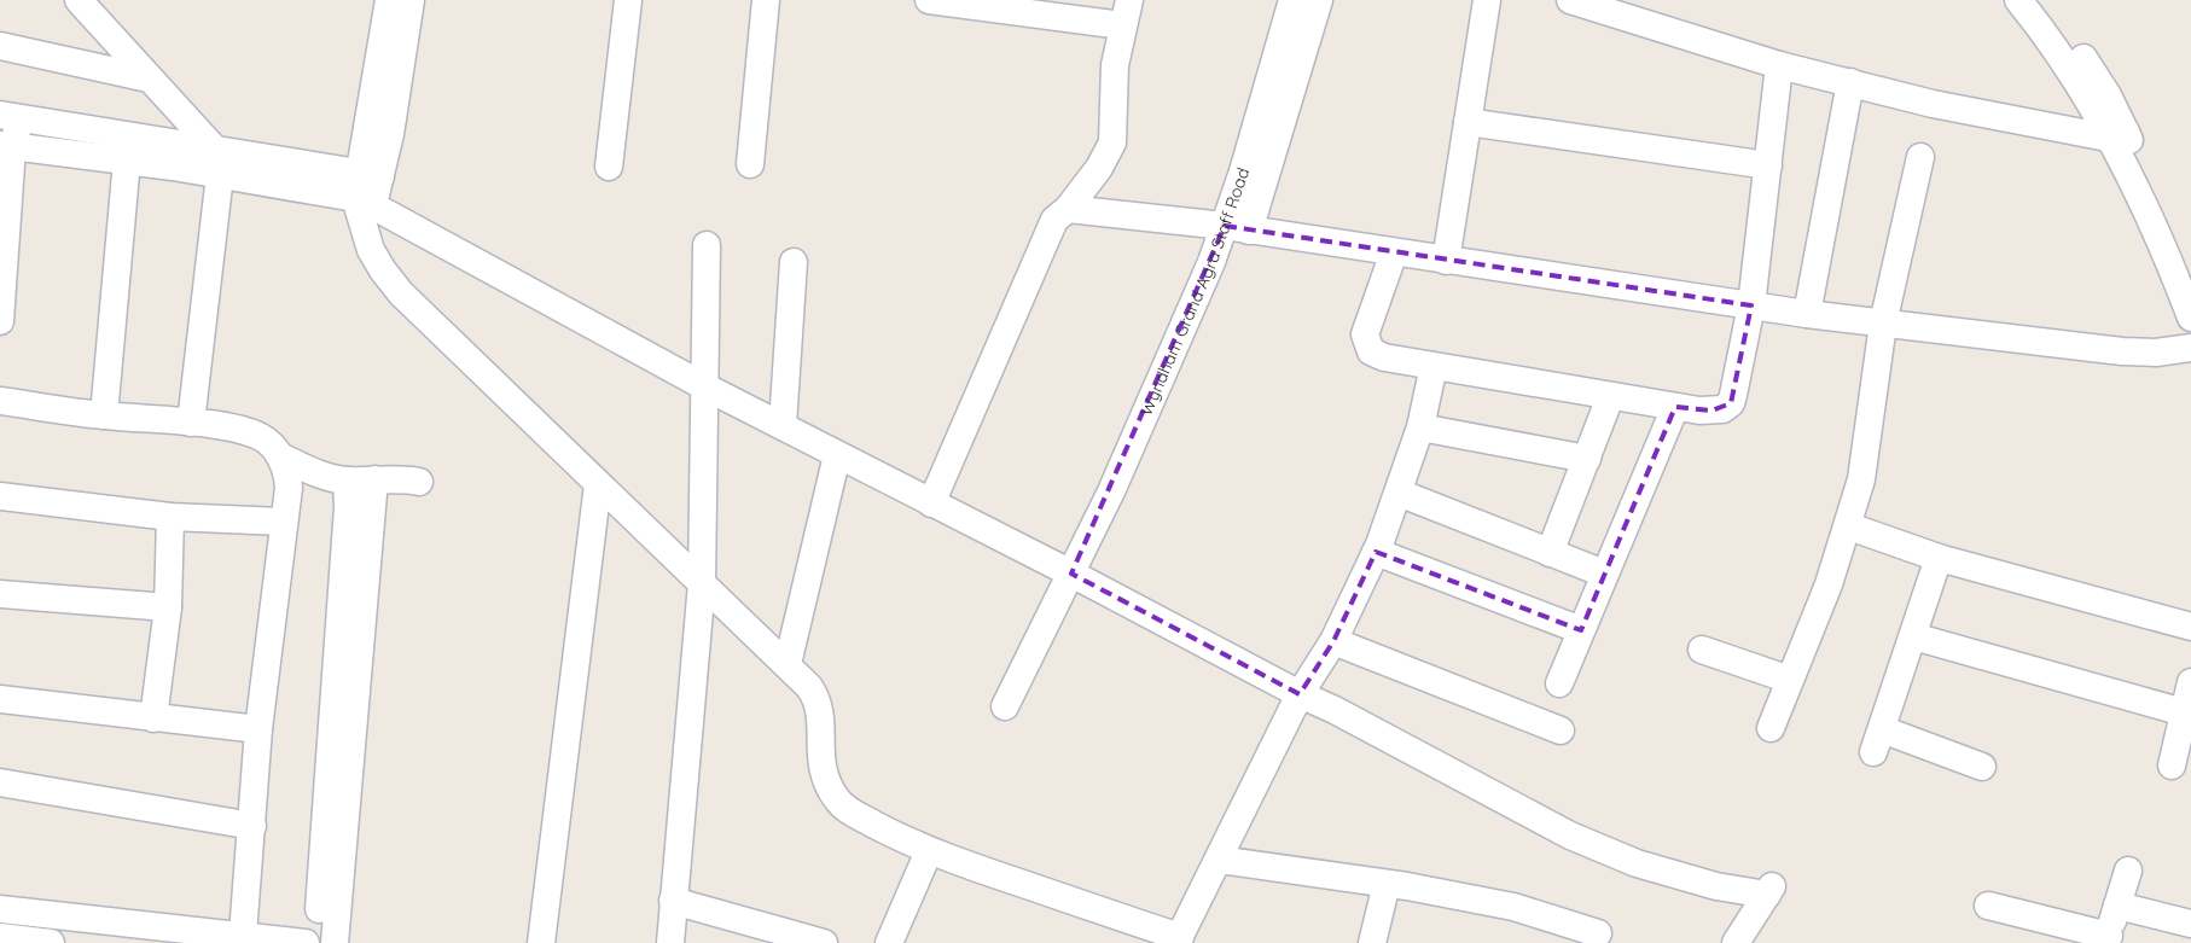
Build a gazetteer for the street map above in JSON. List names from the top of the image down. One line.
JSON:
{"streets":{"street":["Wyndham Grand Agra Staff Road"]}}
